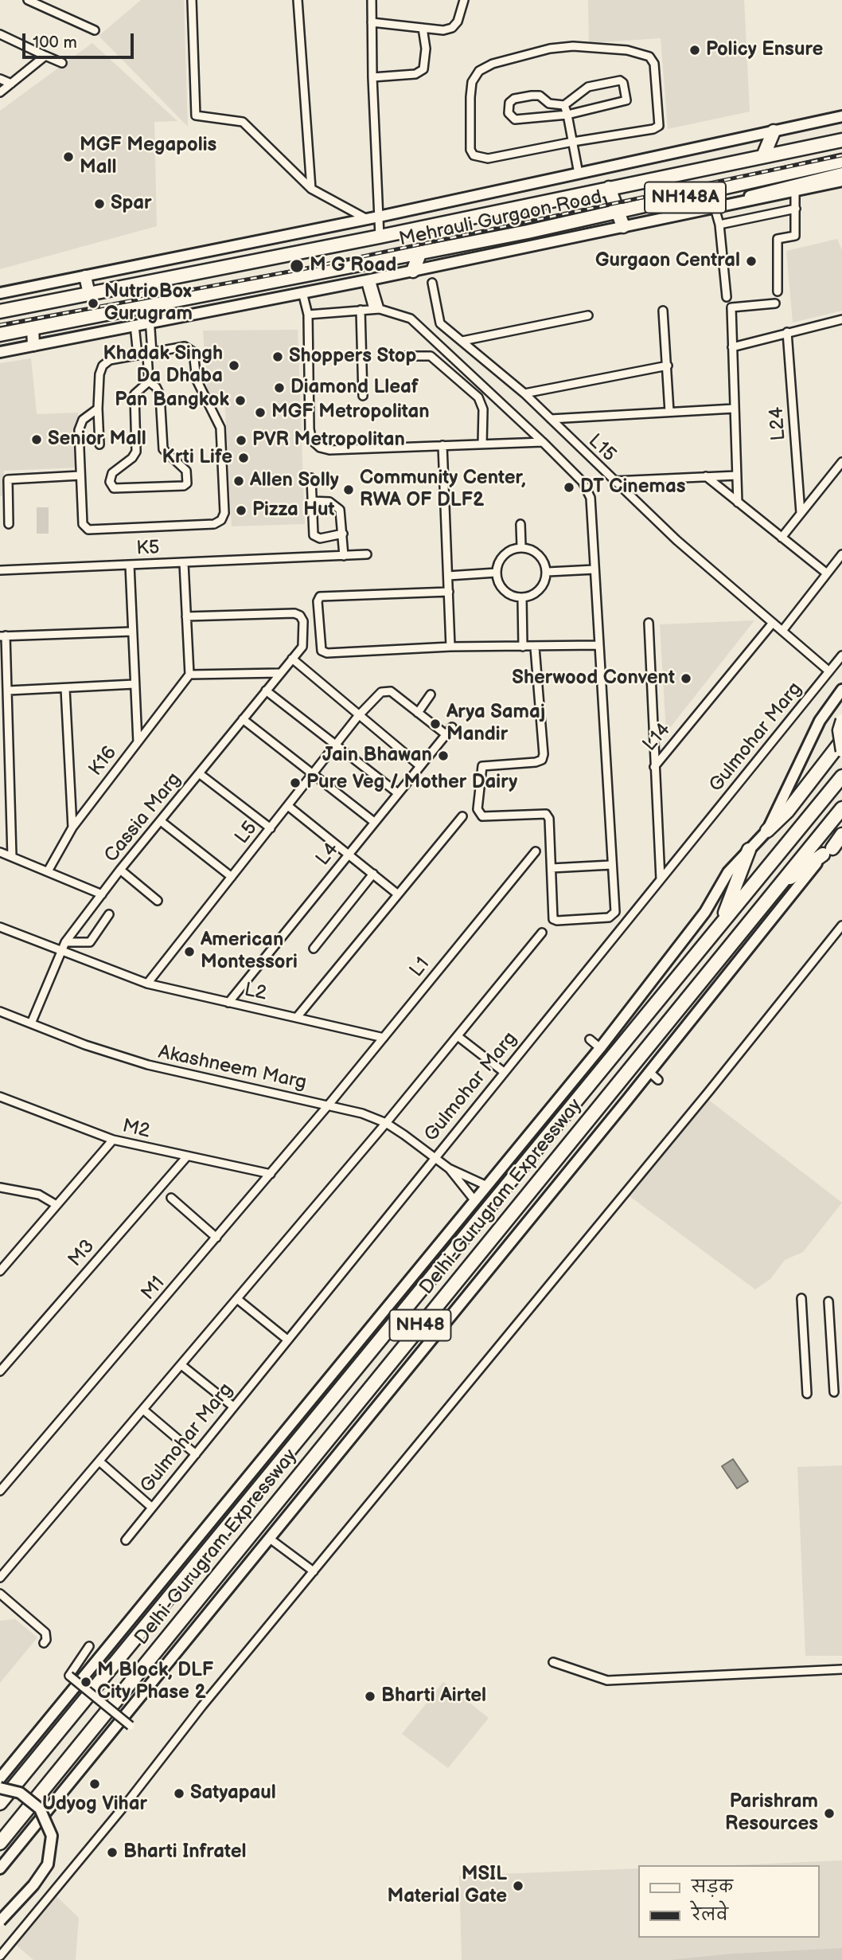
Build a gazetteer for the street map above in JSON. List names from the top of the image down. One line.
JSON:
{"streets":{"highway":["NH148A","Mehrauli Gurgaon Road","Delhi-Gurugram Expressway","NH48"],"street":["L24","L15","K5","L14","Gulmohar Marg","K16","Cassia Marg","L5","L4","L1","L2","Akashneem Marg","M2","M3","M1"]},"crossings":[["L15","L14"],["Gulmohar Marg","Akashneem Marg"],["Cassia Marg","L2"],["Cassia Marg","Akashneem Marg"],["L5","L2"],["L4","L2"],["L1","L2"],["L1","Akashneem Marg"],["L1","M1"],["Akashneem Marg","M1"],["M2","M3"],["M2","M1"]],"places":["Policy Ensure","MGF Megapolis Mall","Spar","Gurgaon Central","M G Road","NutrioBox Gurugram","Shoppers Stop","Khadak Singh Da Dhaba","Diamond Lleaf","Pan Bangkok","MGF Metropolitan","Senior Mall","PVR Metropolitan","Krti Life","Allen Solly","DT Cinemas","Community Center, RWA OF DLF2","Pizza Hut","Sherwood Convent","Arya Samaj Mandir","Jain Bhawan","Pure Veg / Mother Dairy","American Montessori","M Block, DLF City Phase 2","Bharti Airtel","Udyog Vihar","Satyapaul","Parishram Resources","Bharti Infratel","MSIL Material Gate"],"legend":["सड़क","रेलवे"],"scale_bar":"100 m"}
